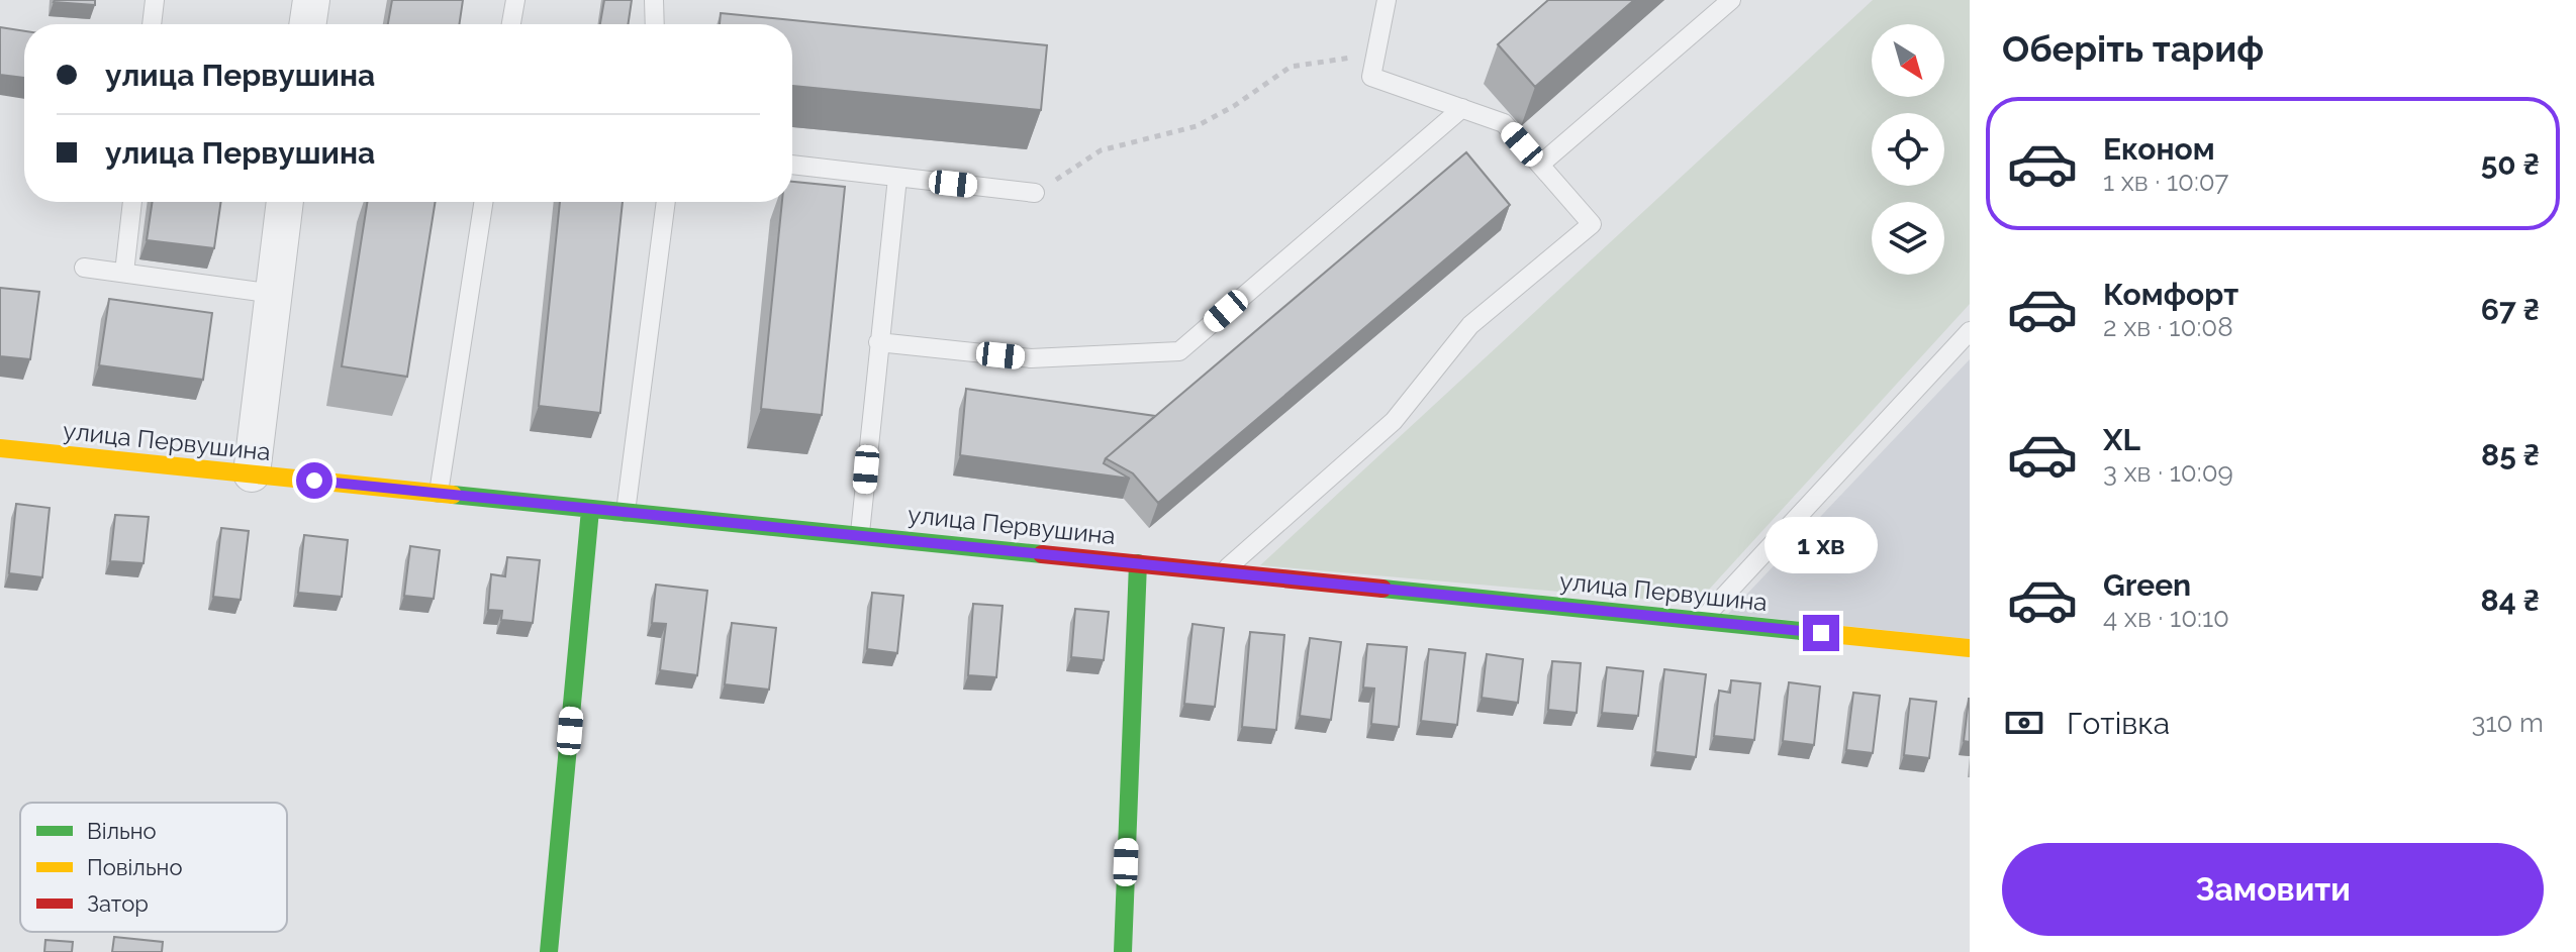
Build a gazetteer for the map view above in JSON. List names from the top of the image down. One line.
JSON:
{"streets":{"street":["улица Первушина"]},"legend":["Вільно","Повільно","Затор"],"north":"bottom right","page":{"heading":"Оберіть тариф","banner":["улица Первушина","улица Первушина"],"list":[{"name":"Економ","note":"1 хв · 10:07","value":"50 ₴"},{"name":"Комфорт","note":"2 хв · 10:08","value":"67 ₴"},{"name":"XL","note":"3 хв · 10:09","value":"85 ₴"},{"name":"Green","note":"4 хв · 10:10","value":"84 ₴"}],"bubble":"1 хв","pay":["Готівка","310 m"],"buttons":"Замовити"}}
